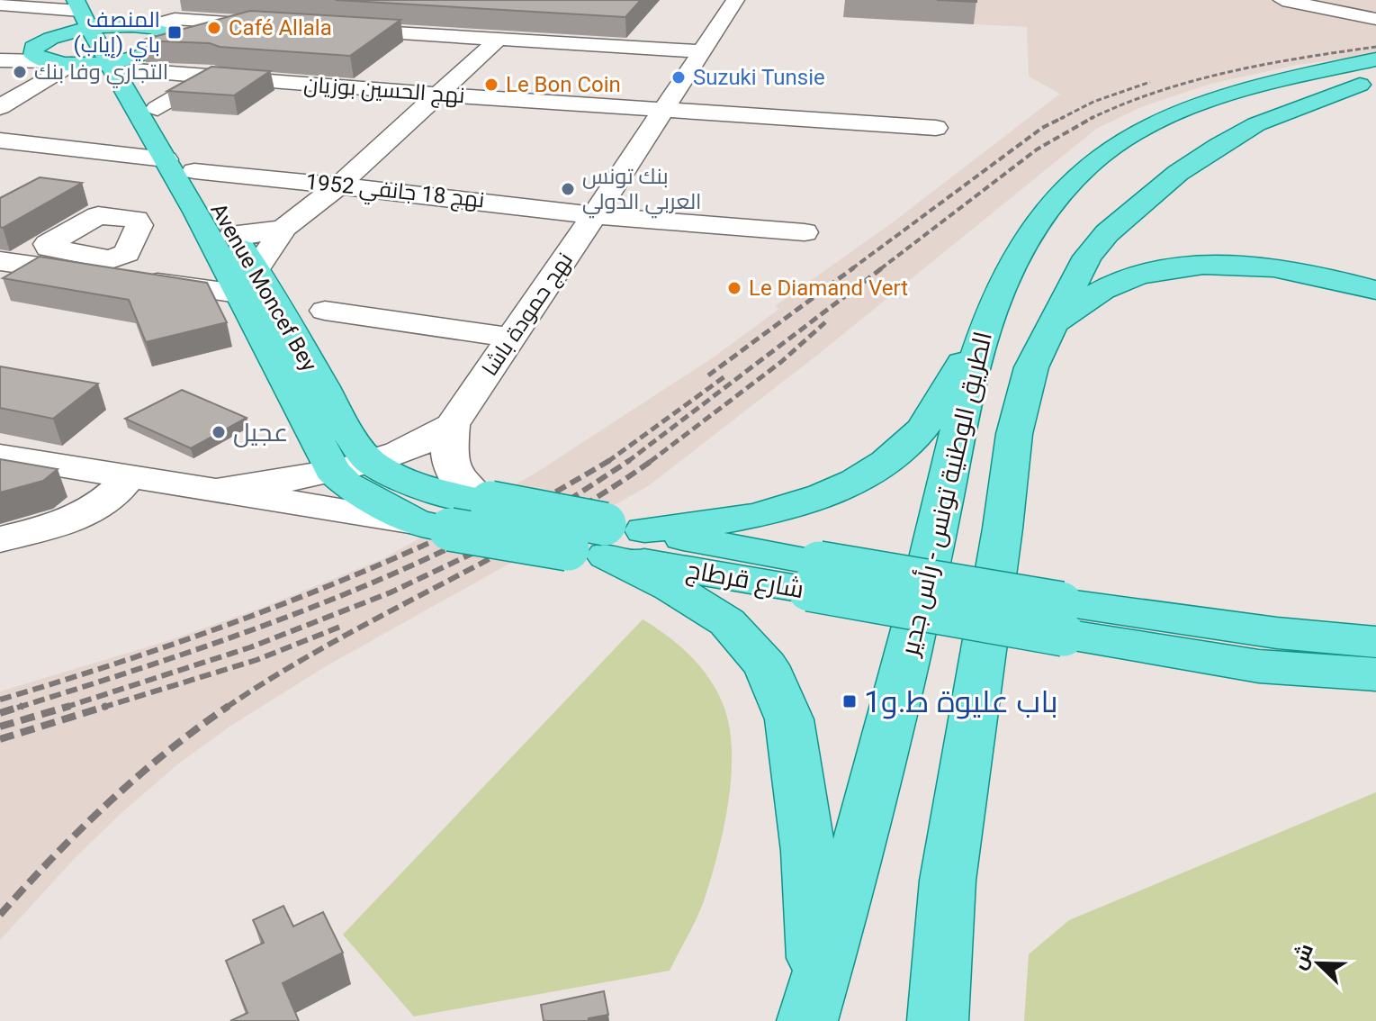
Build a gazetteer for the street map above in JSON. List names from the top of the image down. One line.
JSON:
{"streets":{"main road":["Avenue Moncef Bey","الطريق الوطنية تونس - رأس جدير","شارع قرطاج"],"street":["نهج الحسين بوزيان","نهج 18 جانفي 1952","نهج حمودة باشا"]},"crossings":[["نهج الحسين بوزيان","Avenue Moncef Bey"],["نهج الحسين بوزيان","نهج حمودة باشا"],["نهج 18 جانفي 1952","Avenue Moncef Bey"],["نهج 18 جانفي 1952","نهج حمودة باشا"],["Avenue Moncef Bey","نهج حمودة باشا"],["Avenue Moncef Bey","شارع قرطاج"],["نهج حمودة باشا","شارع قرطاج"]],"places":{"other":["Café Allala","التجاري وفا بنك","Suzuki Tunsie","Le Bon Coin","بنك تونس العربي الدولي","Le Diamand Vert","عجيل"],"transit":["المنصف باي (إياب)","باب عليوة ط.و1"]},"north":"top left"}
